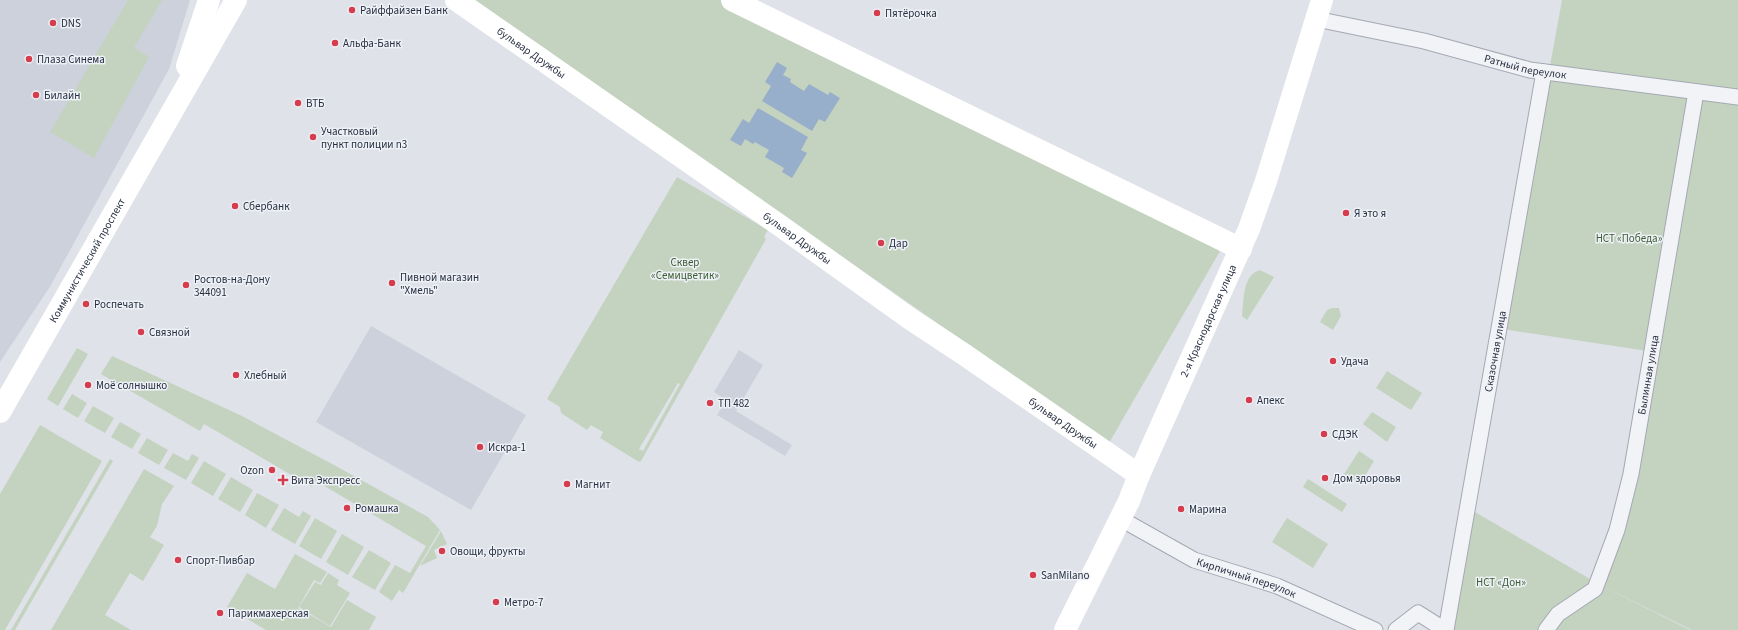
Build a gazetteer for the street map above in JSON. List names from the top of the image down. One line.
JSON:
{"streets":{"street":["бульвар Дружбы","Ратный переулок","Коммунистический проспект","2-я Краснодарская улица","Сказочная улица","Былинная улица","Кирпичный переулок"]},"crossings":[["бульвар Дружбы","2-я Краснодарская улица"],["Ратный переулок","2-я Краснодарская улица"],["Ратный переулок","Сказочная улица"],["Ратный переулок","Былинная улица"],["2-я Краснодарская улица","Кирпичный переулок"]],"parks":["НСТ «Победа»","Сквер «Семицветик»","НСТ «Дон»"],"places":{"other":["Райффайзен Банк","Пятёрочка","DNS","Альфа-Банк","Плаза Синема","Билайн","ВТБ","Участковый пункт полиции n3","Сбербанк","Я это я","Дар","Пивной магазин \"Хмель\"","Ростов-на-Дону 344091","Роспечать","Связной","Удача","Хлебный","Моё солнышко","Апекс","ТП 482","СДЭК","Искра-1","Ozon","Дом здоровья","Магнит","Ромашка","Марина","Овощи, фрукты","Спорт-Пивбар","SanMilano","Метро-7","Парикмахерская"],"health":["Вита Экспресс"]}}
